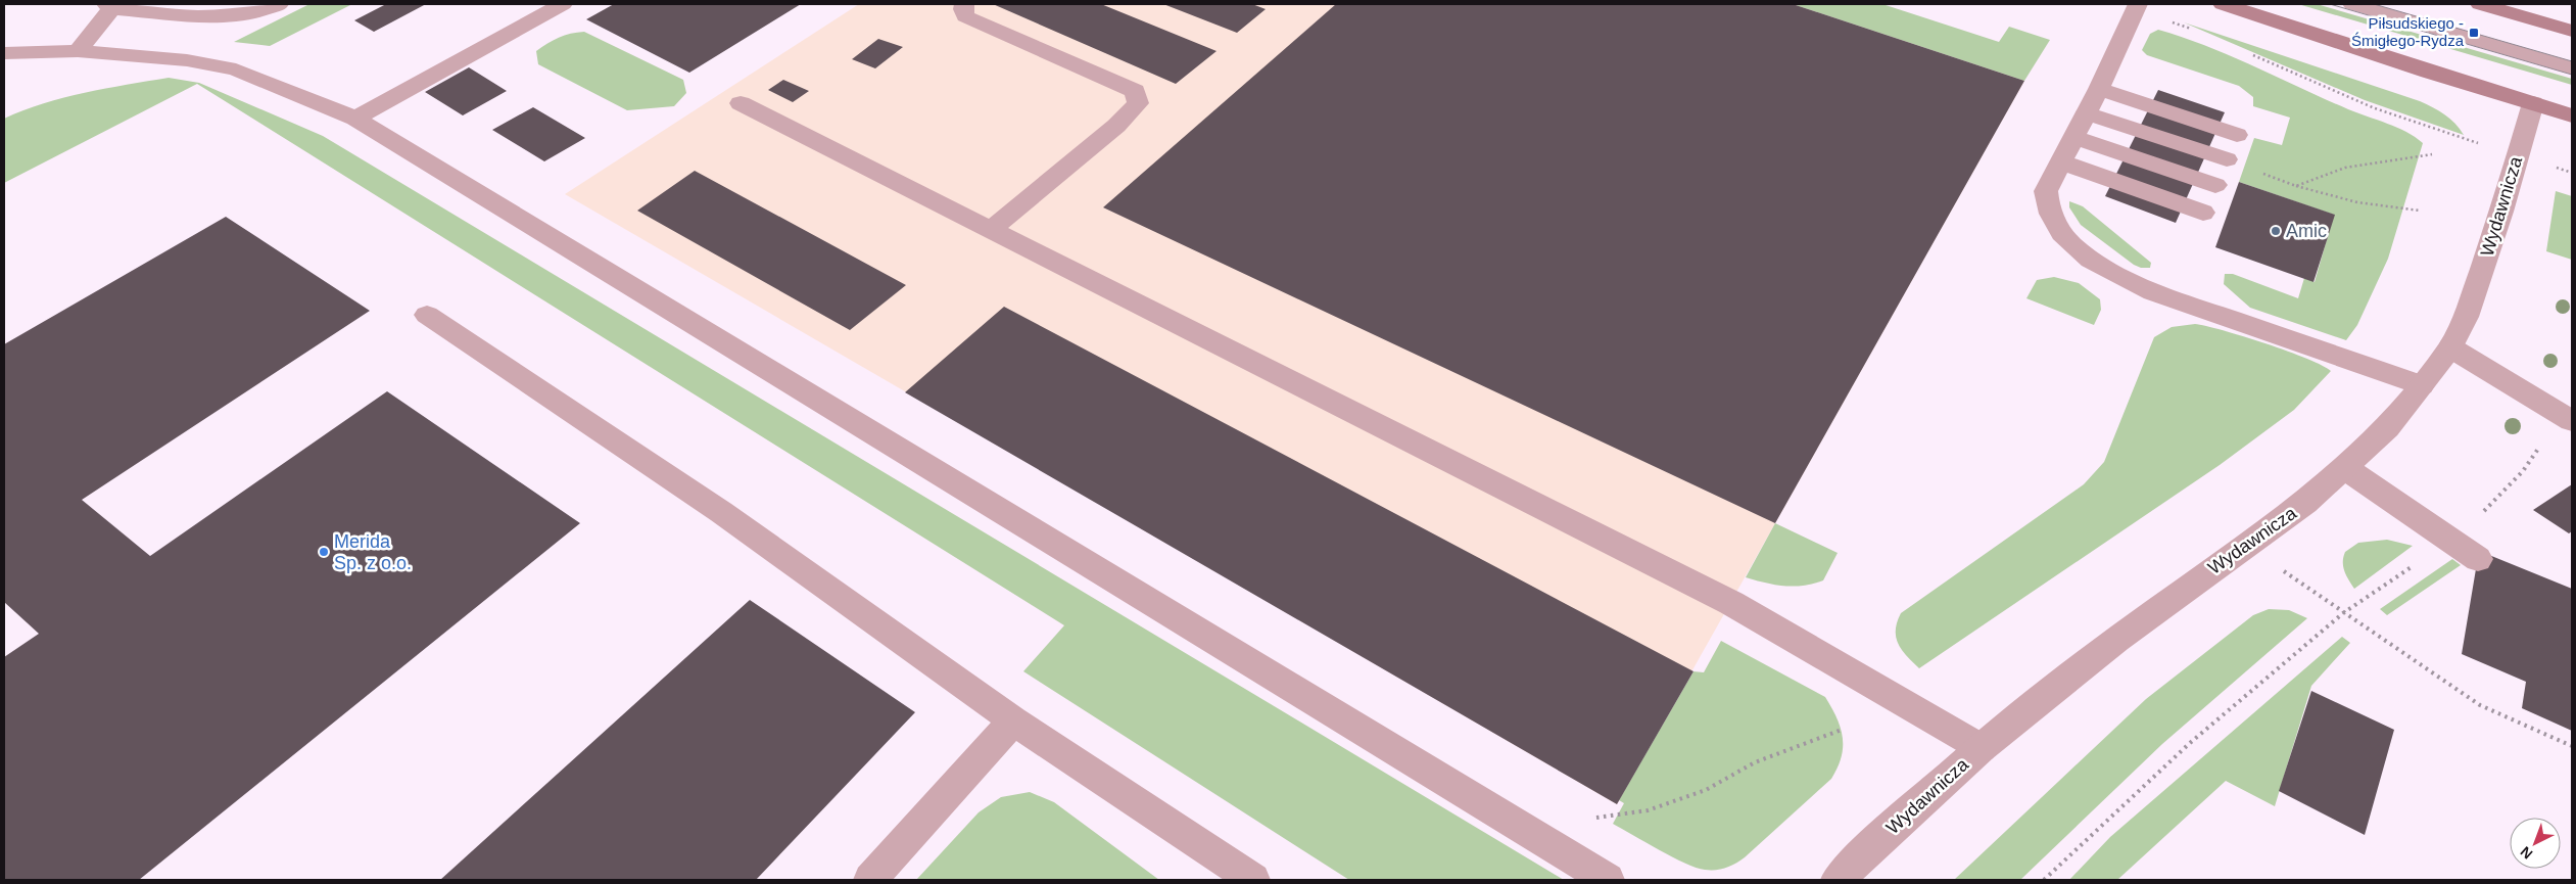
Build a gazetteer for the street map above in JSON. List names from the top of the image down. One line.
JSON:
{"streets":{"street":["Wydawnicza"]},"places":{"transit":["Piłsudskiego - Śmigłego-Rydza"],"other":["Amic","Merida Sp. z o.o."]},"north":"bottom left"}
